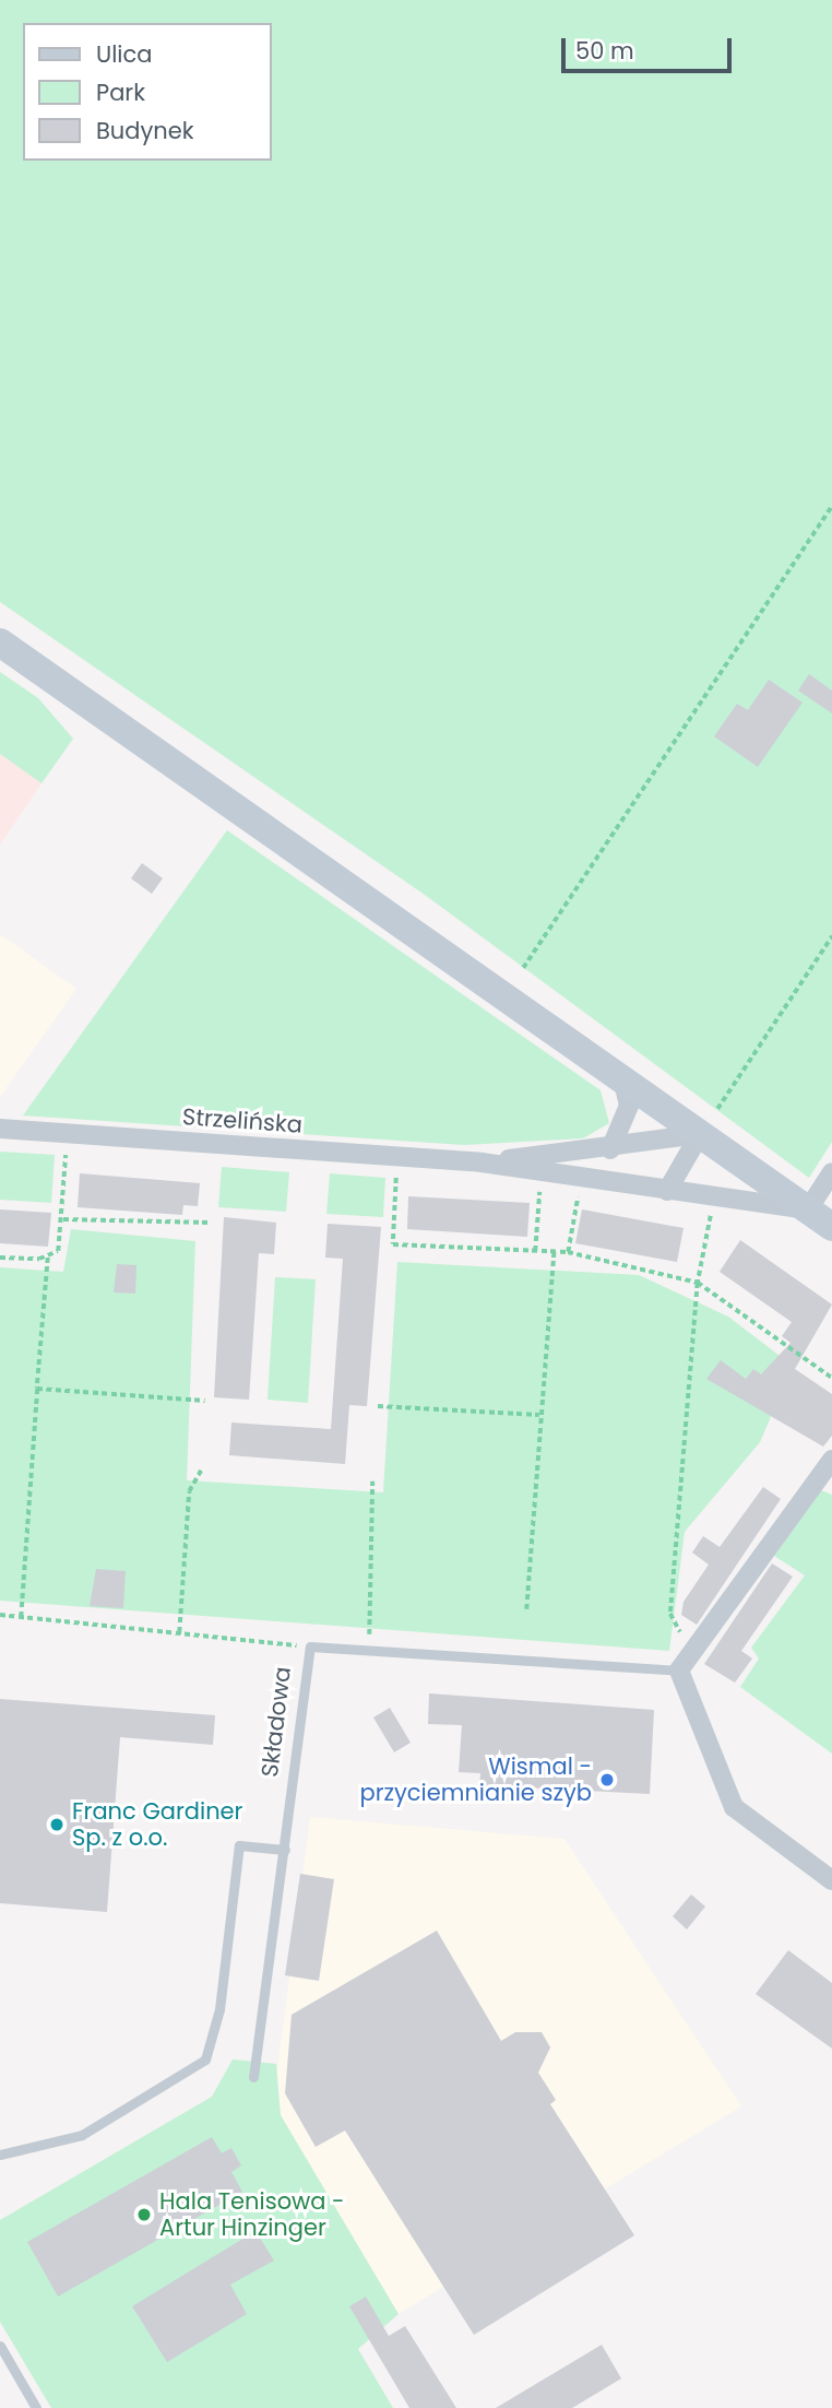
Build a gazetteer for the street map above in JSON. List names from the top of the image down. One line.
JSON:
{"streets":{"street":["Strzelińska"],"lane":["Składowa"]},"places":["Wismal - przyciemnianie szyb","Franc Gardiner Sp. z o.o.","Hala Tenisowa - Artur Hinzinger"],"legend":["Ulica","Park","Budynek"],"scale_bar":"50 m"}
